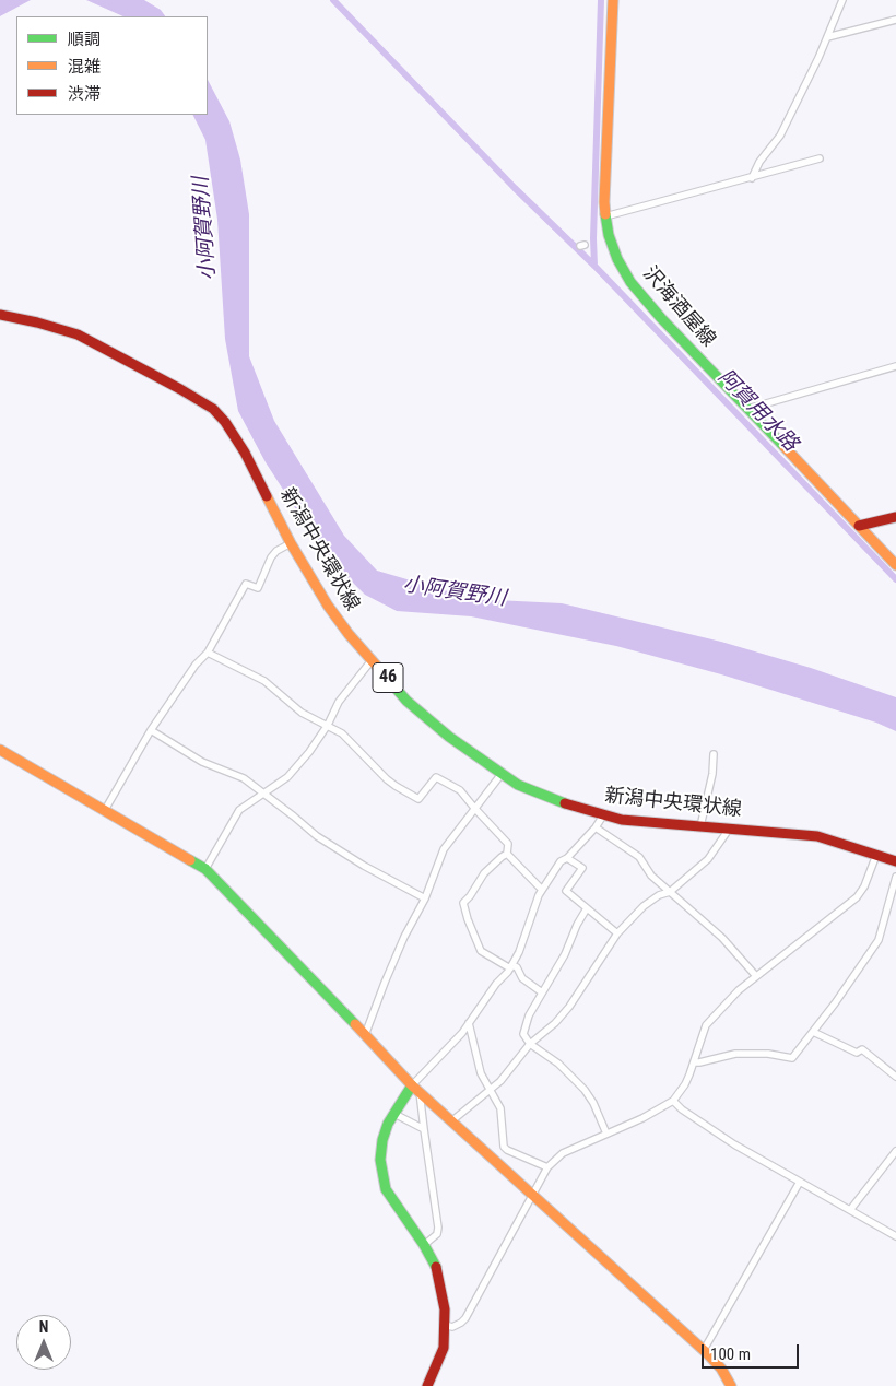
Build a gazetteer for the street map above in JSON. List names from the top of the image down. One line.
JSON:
{"streets":{"main road":["沢海酒屋線","新潟中央環状線","46"]},"water":["小阿賀野川","阿賀用水路"],"legend":["順調","混雑","渋滞"],"scale_bar":"100 m","north":"top"}
